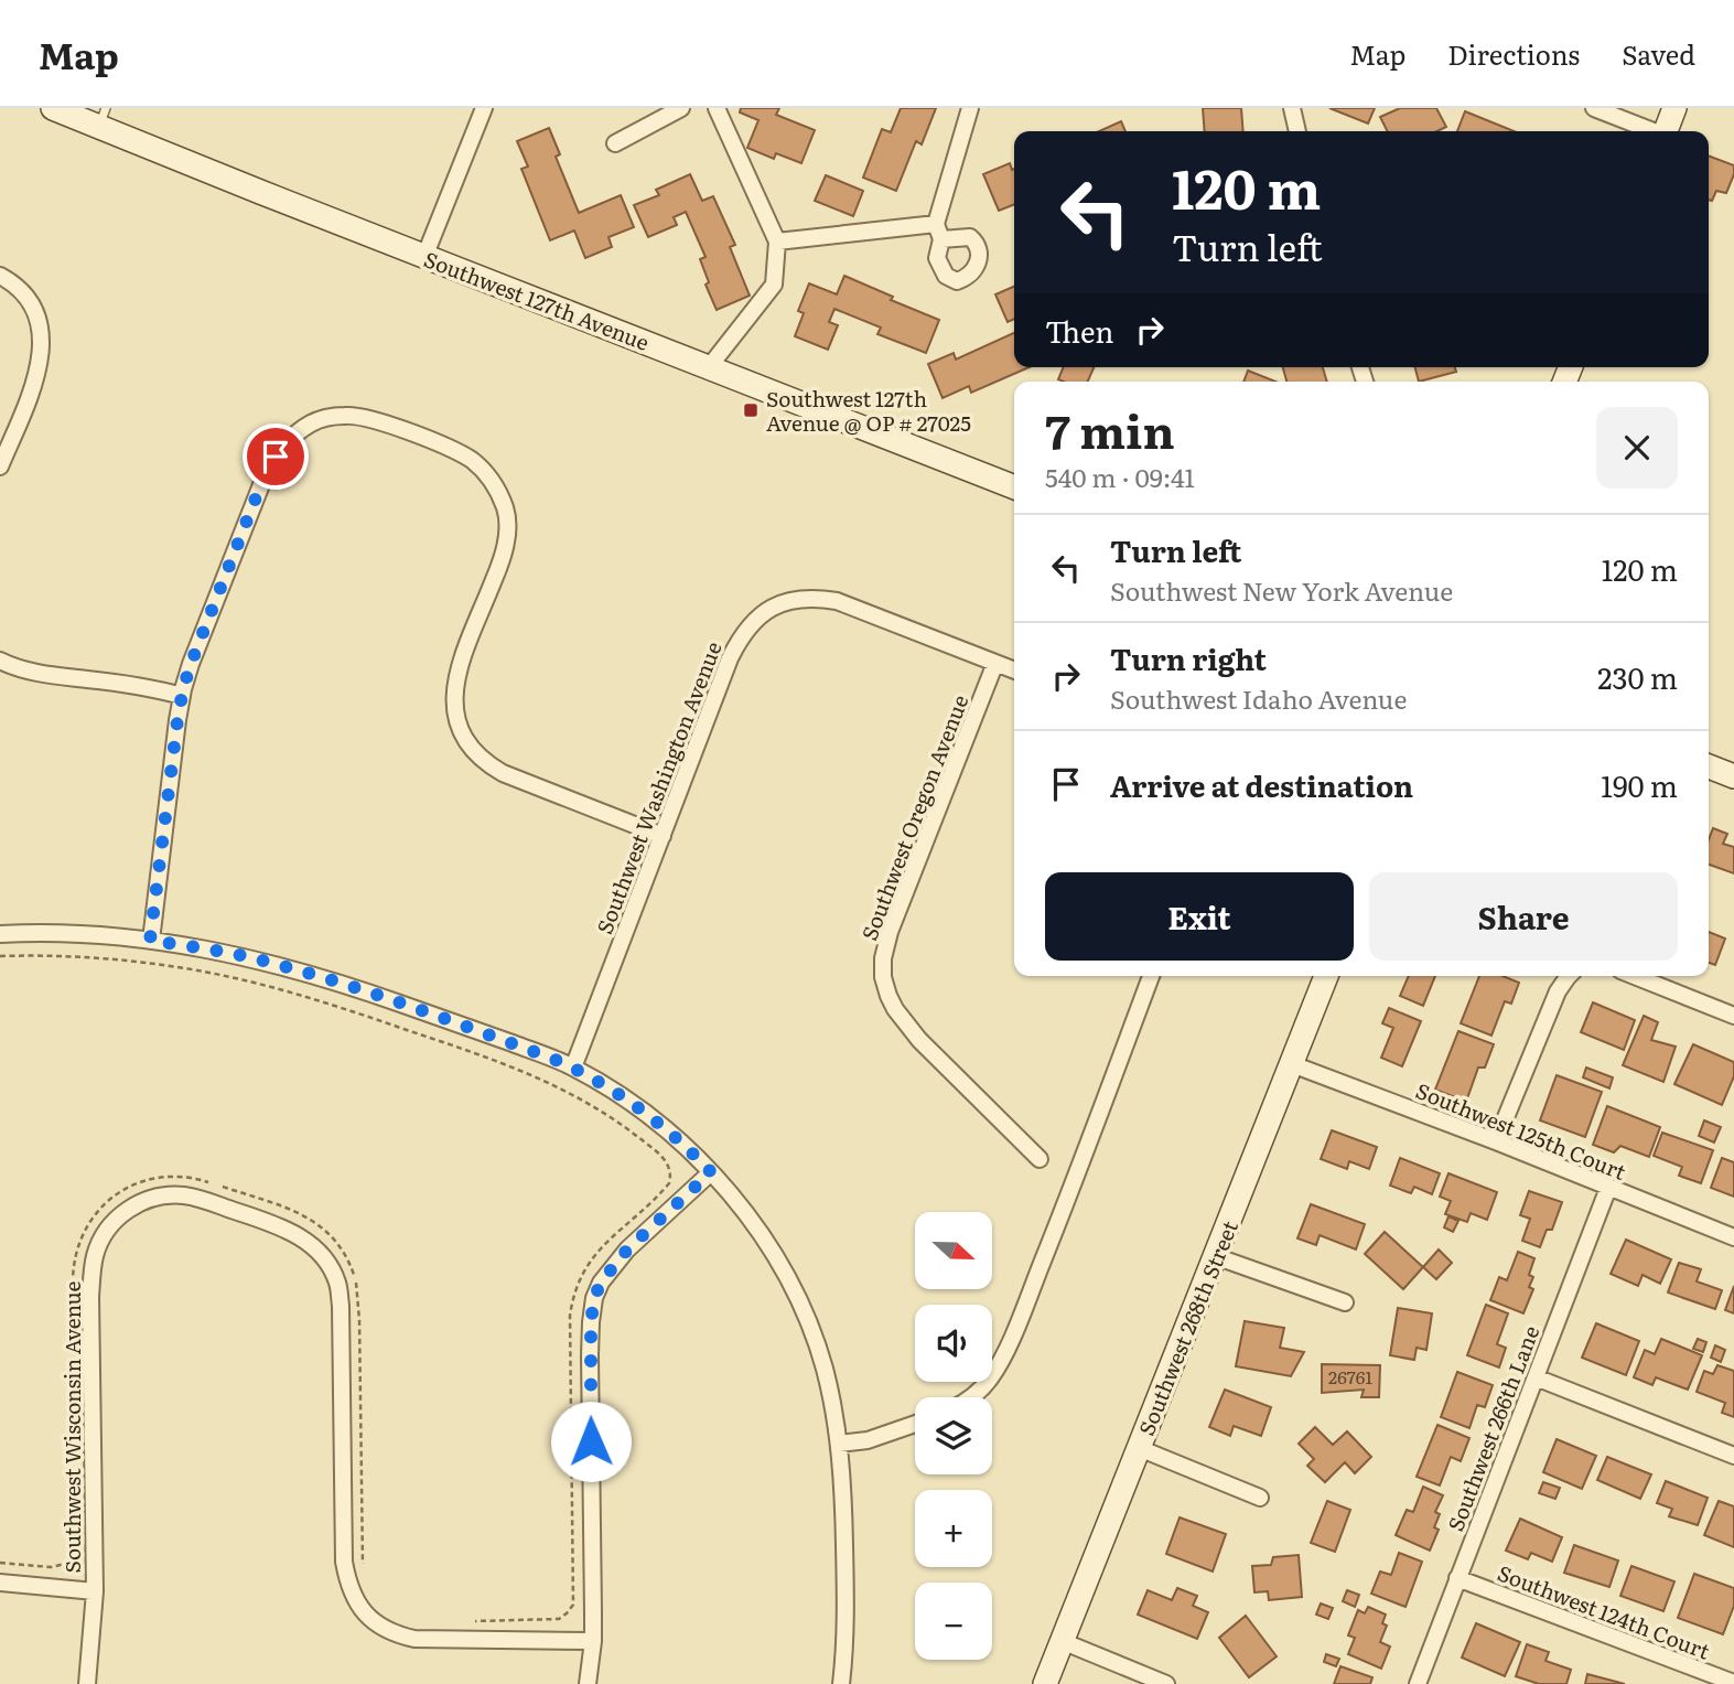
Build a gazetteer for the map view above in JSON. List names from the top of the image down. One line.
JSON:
{"streets":{"main road":["Southwest 127th Avenue","Southwest 268th Street"],"street":["Southwest Washington Avenue","Southwest Oregon Avenue","Southwest 125th Court","Southwest Wisconsin Avenue","Southwest 266th Lane","Southwest 124th Court"]},"crossings":[["Southwest Washington Avenue","Southwest Oregon Avenue"],["Southwest 125th Court","Southwest 268th Street"],["Southwest 125th Court","Southwest 266th Lane"],["Southwest 266th Lane","Southwest 124th Court"]],"places":{"transit":["Southwest 127th Avenue @ OP # 27025"]},"house_numbers":["26761"],"north":"right","page":{"header":"Map","nav":["Map","Directions","Saved"],"turn":["120 m","Turn left"],"then":"Then","heading":["7 min","540 m · 09:41"],"list":[{"name":"Turn left","note":"Southwest New York Avenue","value":"120 m"},{"name":"Turn right","note":"Southwest Idaho Avenue","value":"230 m"},{"name":"Arrive at destination","value":"190 m"}],"buttons":["Exit","Share"],"map_buttons":["+","−"]}}
